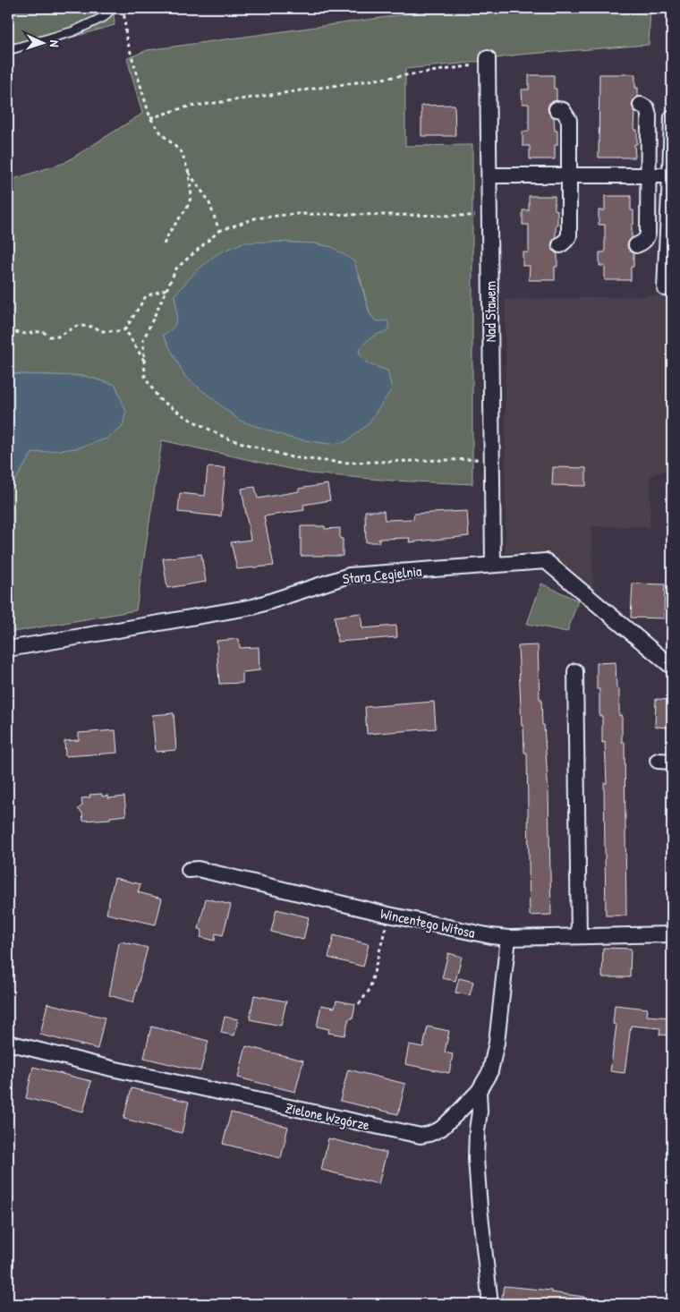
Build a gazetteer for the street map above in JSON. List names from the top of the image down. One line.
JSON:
{"streets":{"street":["Nad Stawem","Stara Cegielnia","Wincentego Witosa","Zielone Wzgórze"]},"crossings":[["Nad Stawem","Stara Cegielnia"],["Wincentego Witosa","Zielone Wzgórze"]],"north":"right"}
